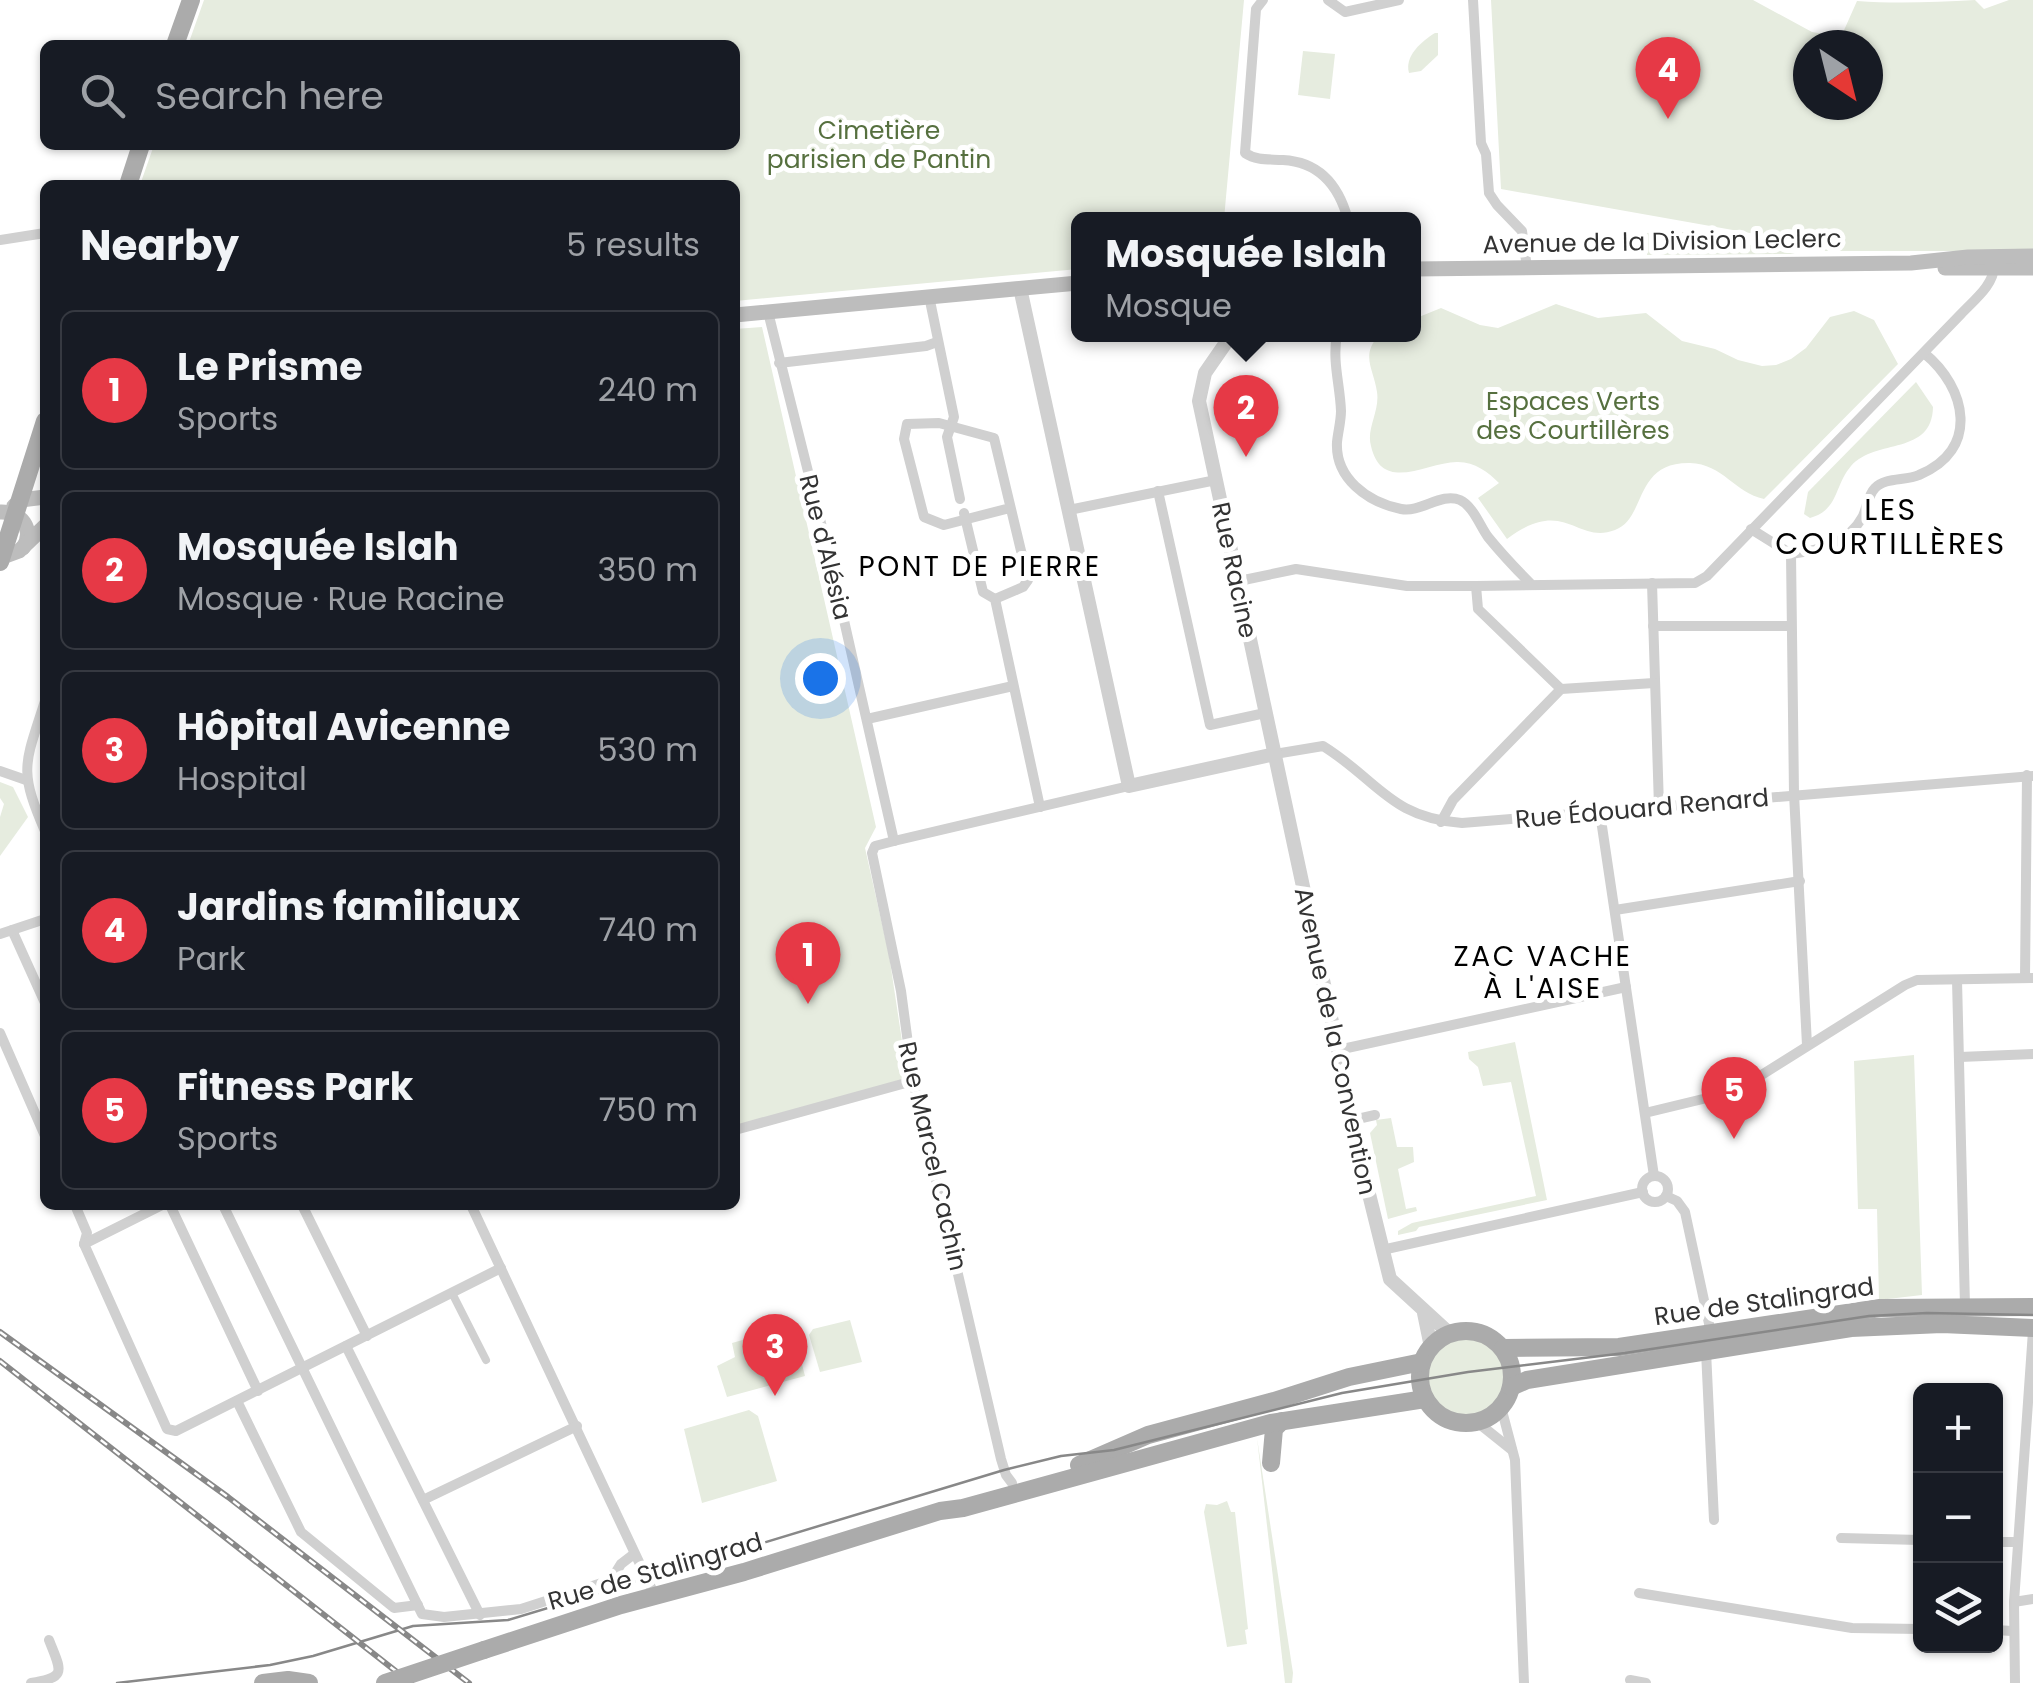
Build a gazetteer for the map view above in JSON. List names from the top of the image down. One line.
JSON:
{"streets":{"main road":["Avenue de la Division Leclerc","Rue de Stalingrad"],"street":["Rue d'Alésia","Rue Racine","Rue Édouard Renard","Avenue de la Convention","Rue Marcel Cachin"]},"crossings":[["Rue d'Alésia","Rue Marcel Cachin"],["Rue Racine","Rue Édouard Renard"],["Rue Racine","Avenue de la Convention"],["Rue Édouard Renard","Avenue de la Convention"],["Avenue de la Convention","Rue de Stalingrad"],["Rue Marcel Cachin","Rue de Stalingrad"]],"districts":["LES COURTILLÈRES","PONT DE PIERRE","ZAC VACHE À L'AISE"],"parks":["Cimetière parisien de Pantin","Espaces Verts des Courtillères"],"north":"bottom right","page":{"pins":["4","2","1","5","3"],"search":"Search here","heading":["Nearby","5 results"],"popup":["Mosquée Islah","Mosque"],"list":[{"mark":"1","name":"Le Prisme","note":"Sports","value":"240 m"},{"mark":"2","name":"Mosquée Islah","note":"Mosque · Rue Racine","value":"350 m"},{"mark":"3","name":"Hôpital Avicenne","note":"Hospital","value":"530 m"},{"mark":"4","name":"Jardins familiaux","note":"Park","value":"740 m"},{"mark":"5","name":"Fitness Park","note":"Sports","value":"750 m"}],"map_buttons":["+","−"]}}
